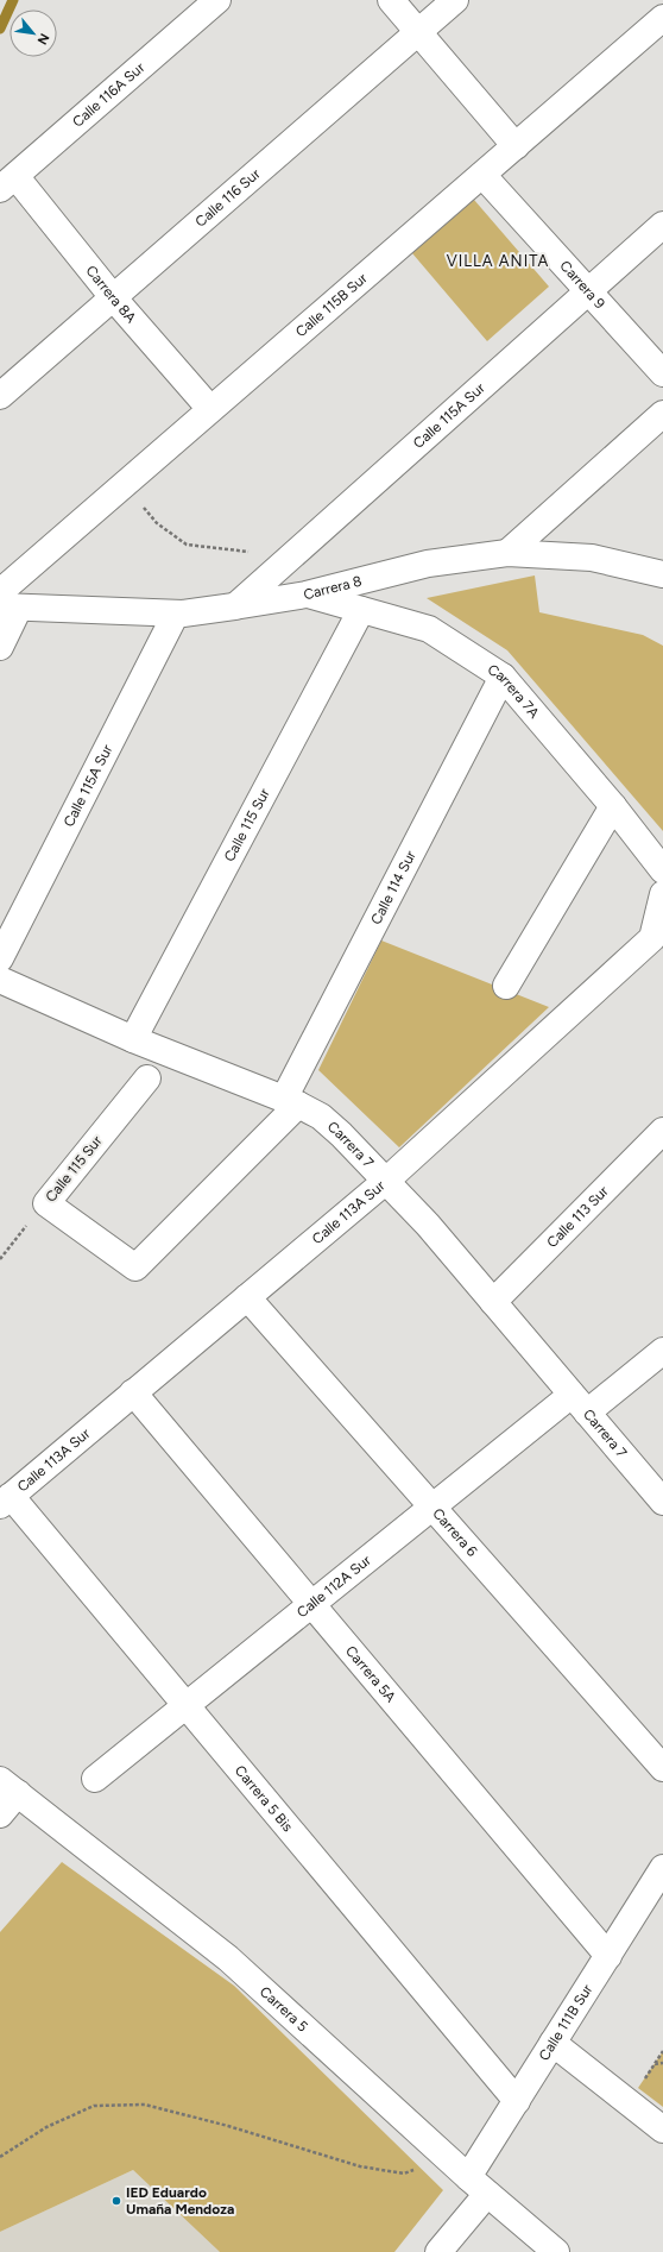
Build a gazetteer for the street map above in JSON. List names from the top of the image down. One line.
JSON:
{"streets":{"street":["Calle 116A Sur","Calle 116 Sur","Carrera 9","Carrera 8A","Calle 115B Sur","Calle 115A Sur","Carrera 8","Carrera 7A","Calle 115 Sur","Calle 114 Sur","Carrera 7","Calle 113A Sur","Calle 113 Sur","Carrera 6","Calle 112A Sur","Carrera 5A","Carrera 5 Bis","Carrera 5","Calle 111B Sur"]},"crossings":[["Calle 116A Sur","Carrera 8A"],["Calle 116 Sur","Carrera 8A"],["Carrera 9","Calle 115B Sur"],["Carrera 9","Calle 115A Sur"],["Carrera 8A","Calle 115B Sur"],["Calle 115B Sur","Carrera 8"],["Calle 115A Sur","Carrera 8"],["Carrera 8","Carrera 7A"],["Carrera 7A","Calle 115 Sur"],["Carrera 7A","Calle 114 Sur"],["Calle 115 Sur","Calle 114 Sur"],["Calle 115 Sur","Carrera 7"],["Calle 114 Sur","Carrera 7"],["Carrera 7","Calle 113A Sur"],["Carrera 7","Calle 113 Sur"],["Carrera 7","Calle 112A Sur"],["Calle 113A Sur","Carrera 6"],["Calle 113A Sur","Carrera 5A"],["Calle 113A Sur","Carrera 5 Bis"],["Carrera 6","Calle 112A Sur"],["Calle 112A Sur","Carrera 5A"],["Calle 112A Sur","Carrera 5 Bis"],["Carrera 5A","Calle 111B Sur"],["Carrera 5 Bis","Calle 111B Sur"],["Carrera 5","Calle 111B Sur"]],"districts":["VILLA ANITA"],"places":["IED Eduardo Umaña Mendoza"],"north":"bottom right"}
